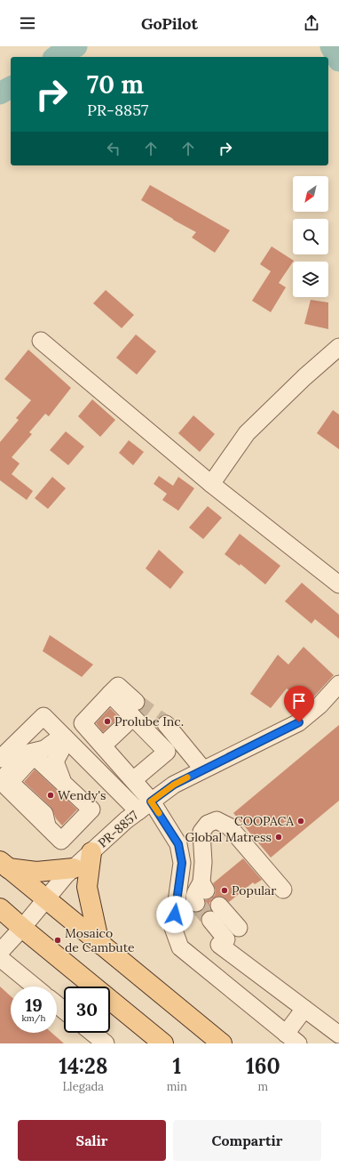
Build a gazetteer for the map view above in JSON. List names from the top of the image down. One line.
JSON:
{"streets":{"street":["PR-8857"]},"places":["Prolube Inc.","Wendy's","COOPACA","Global Matress","Popular","Mosaico de Cambute"],"north":"bottom left","page":{"header":"GoPilot","turn":["70 m","PR-8857"],"speed":"19 km/h","limit":"30","eta":["14:28","Llegada","1","min","160","m"],"buttons":["Salir","Compartir"]}}
